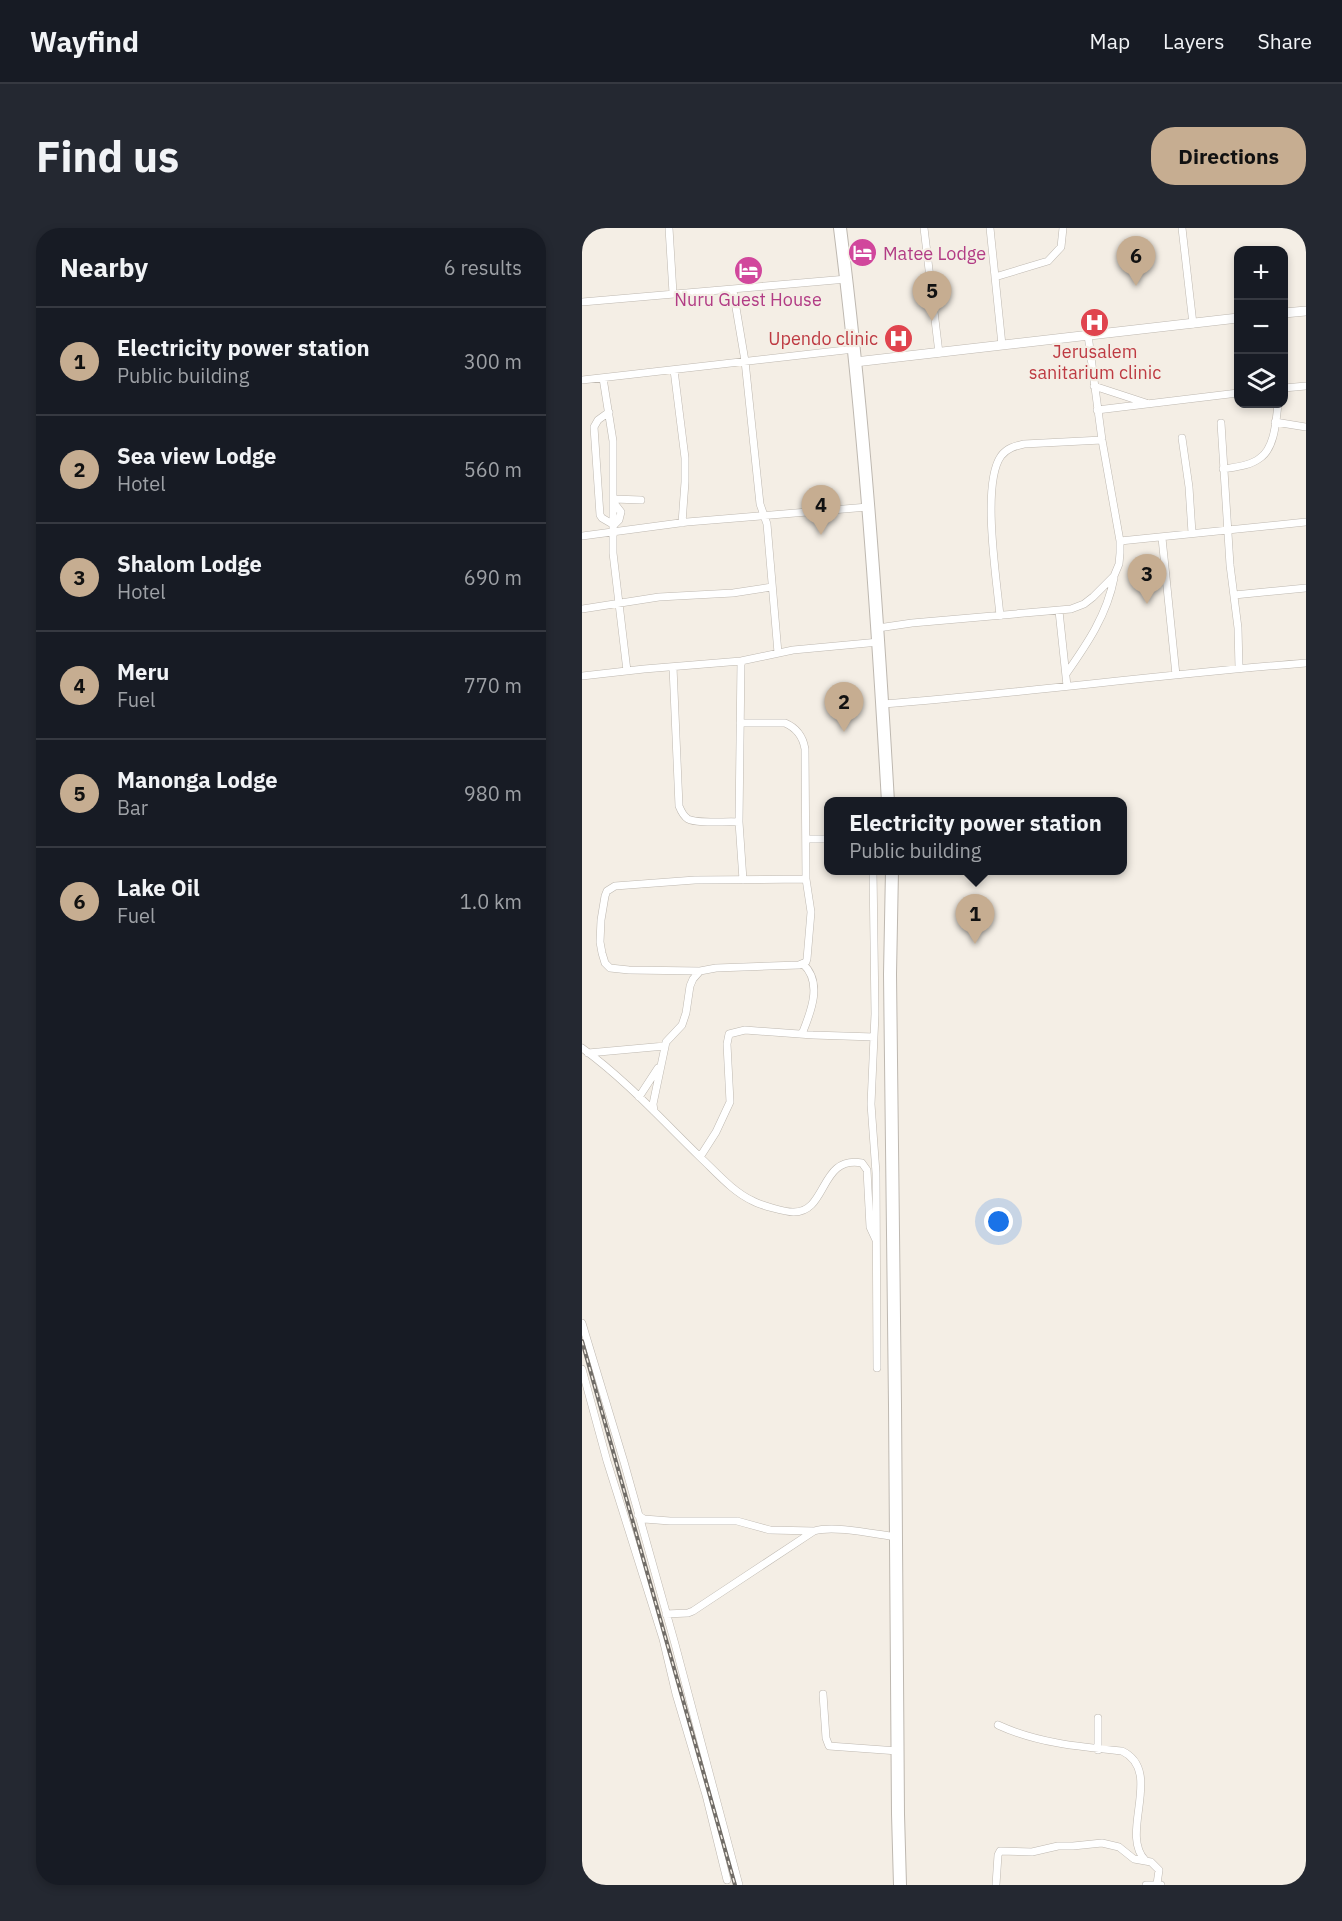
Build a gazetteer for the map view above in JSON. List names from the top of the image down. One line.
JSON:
{"places":{"hotel":["Matee Lodge","Nuru Guest House"],"hospital":["Jerusalem sanitarium clinic","Upendo clinic"]},"page":{"header":"Wayfind","nav":["Map","Layers","Share"],"buttons":"Directions","title":"Find us","heading":["Nearby","6 results"],"pins":["6","5","4","3","2","1"],"map_buttons":["+","−"],"list":[{"mark":"1","name":"Electricity power station","note":"Public building","value":"300 m"},{"mark":"2","name":"Sea view Lodge","note":"Hotel","value":"560 m"},{"mark":"3","name":"Shalom Lodge","note":"Hotel","value":"690 m"},{"mark":"4","name":"Meru","note":"Fuel","value":"770 m"},{"mark":"5","name":"Manonga Lodge","note":"Bar","value":"980 m"},{"mark":"6","name":"Lake Oil","note":"Fuel","value":"1.0 km"}],"popup":["Electricity power station","Public building"]}}
